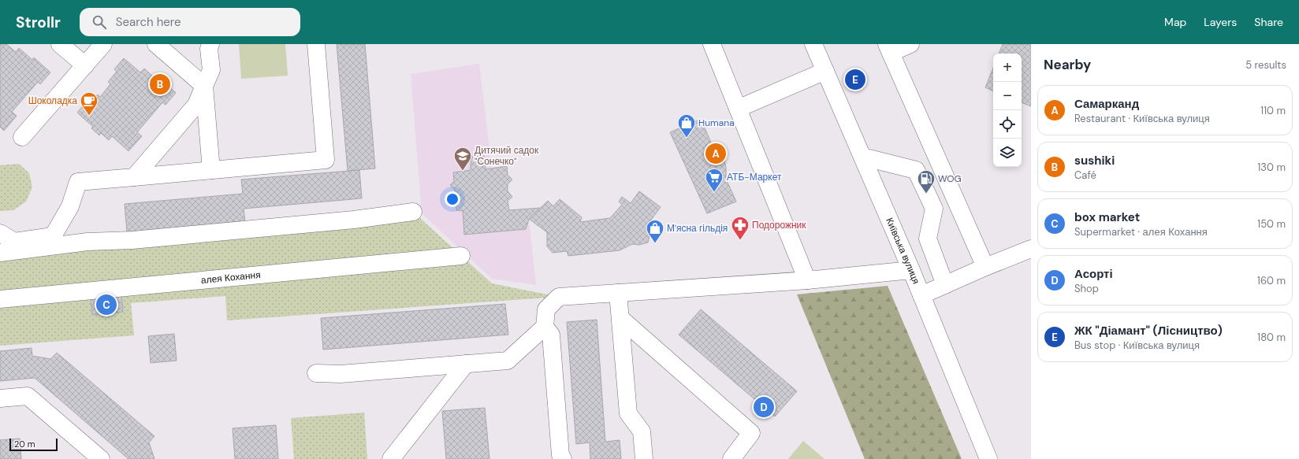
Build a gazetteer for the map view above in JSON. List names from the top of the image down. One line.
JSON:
{"streets":{"street":["Київська вулиця","алея Кохання"]},"places":{"cafe":["Шоколадка"],"shop":["Humana","М'ясна гільдія"],"school or university":["Дитячий садок \"Сонечко\""],"supermarket":["АТБ-Маркет"],"fuel station":["WOG"],"pharmacy":["Подорожник"]},"scale_bar":"20 m","page":{"header":"Strollr","search":"Search here","nav":["Map","Layers","Share"],"heading":["Nearby","5 results"],"map_buttons":["+","−"],"pins":["E","B","A","C","D"],"list":[{"mark":"A","name":"Самарканд","note":"Restaurant · Київська вулиця","value":"110 m"},{"mark":"B","name":"sushiki","note":"Café","value":"130 m"},{"mark":"C","name":"box market","note":"Supermarket · алея Кохання","value":"150 m"},{"mark":"D","name":"Асорті","note":"Shop","value":"160 m"},{"mark":"E","name":"ЖК \"Діамант\" (Лісництво)","note":"Bus stop · Київська вулиця","value":"180 m"}],"scale":"20 m"}}
